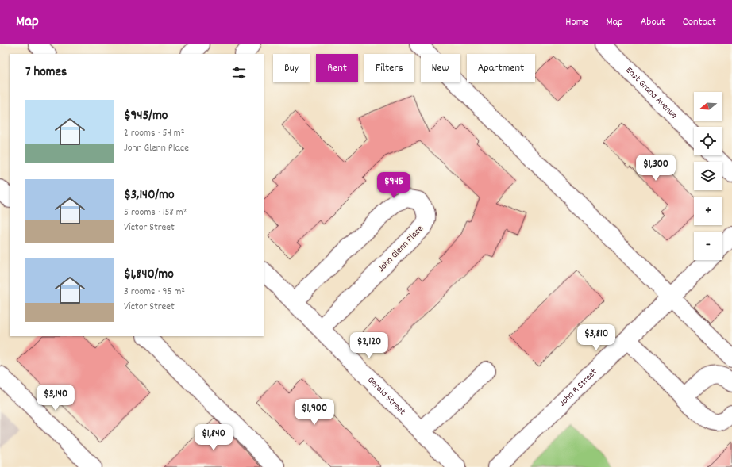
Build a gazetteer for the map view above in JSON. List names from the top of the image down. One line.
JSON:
{"streets":{"street":["East Grand Avenue","John Glenn Place","John R Street","Gerald Street"]},"crossings":[["John Glenn Place","Gerald Street"]],"north":"left","page":{"header":"Map","nav":["Home","Map","About","Contact"],"chip":["Buy","Rent","Filters","New","Apartment"],"heading":"7 homes","map_buttons":["+","−"],"list":[{"name":"$945/mo","note":"2 rooms · 54 m² · John Glenn Place"},{"name":"$3,140/mo","note":"5 rooms · 158 m² · Victor Street"},{"name":"$1,840/mo","note":"3 rooms · 95 m² · Victor Street"}],"price":["$1,300","$945","$3,810","$2,120","$3,140","$1,900","$1,840"]}}
